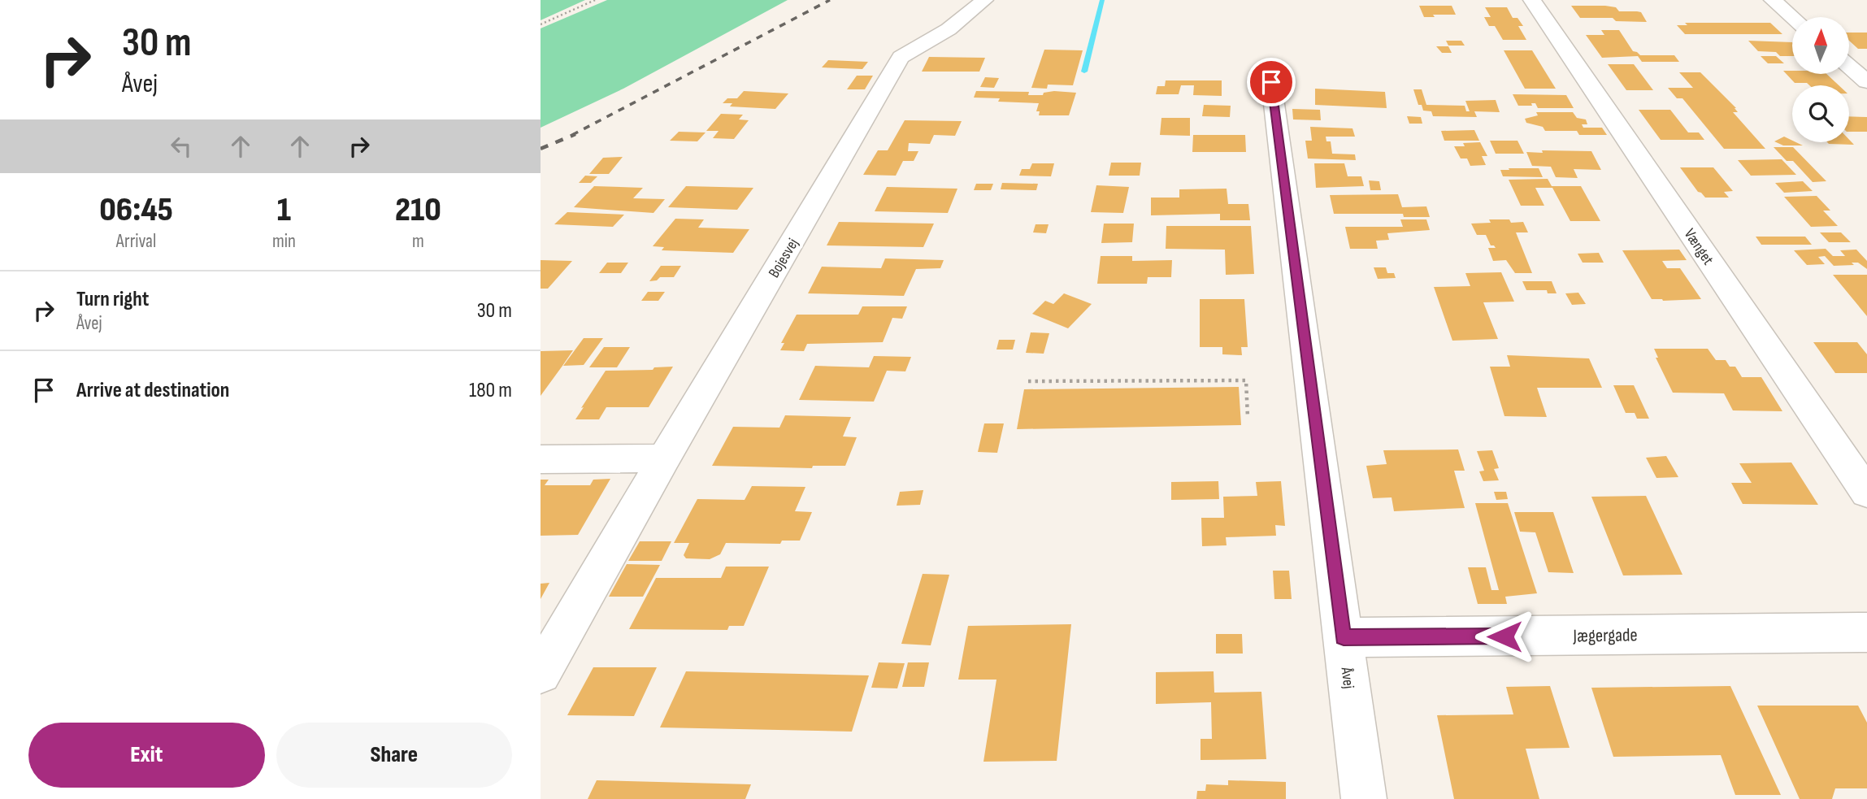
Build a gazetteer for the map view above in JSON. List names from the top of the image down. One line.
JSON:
{"streets":{"street":["Vænget","Bojesvej","Jægergade","Åvej"]},"crossings":[["Jægergade","Åvej"]],"north":"top","page":{"turn":["30 m","Åvej"],"eta":["06:45","Arrival","1","min","210","m"],"list":[{"name":"Turn right","note":"Åvej","value":"30 m"},{"name":"Arrive at destination","value":"180 m"}],"buttons":["Exit","Share"]}}
